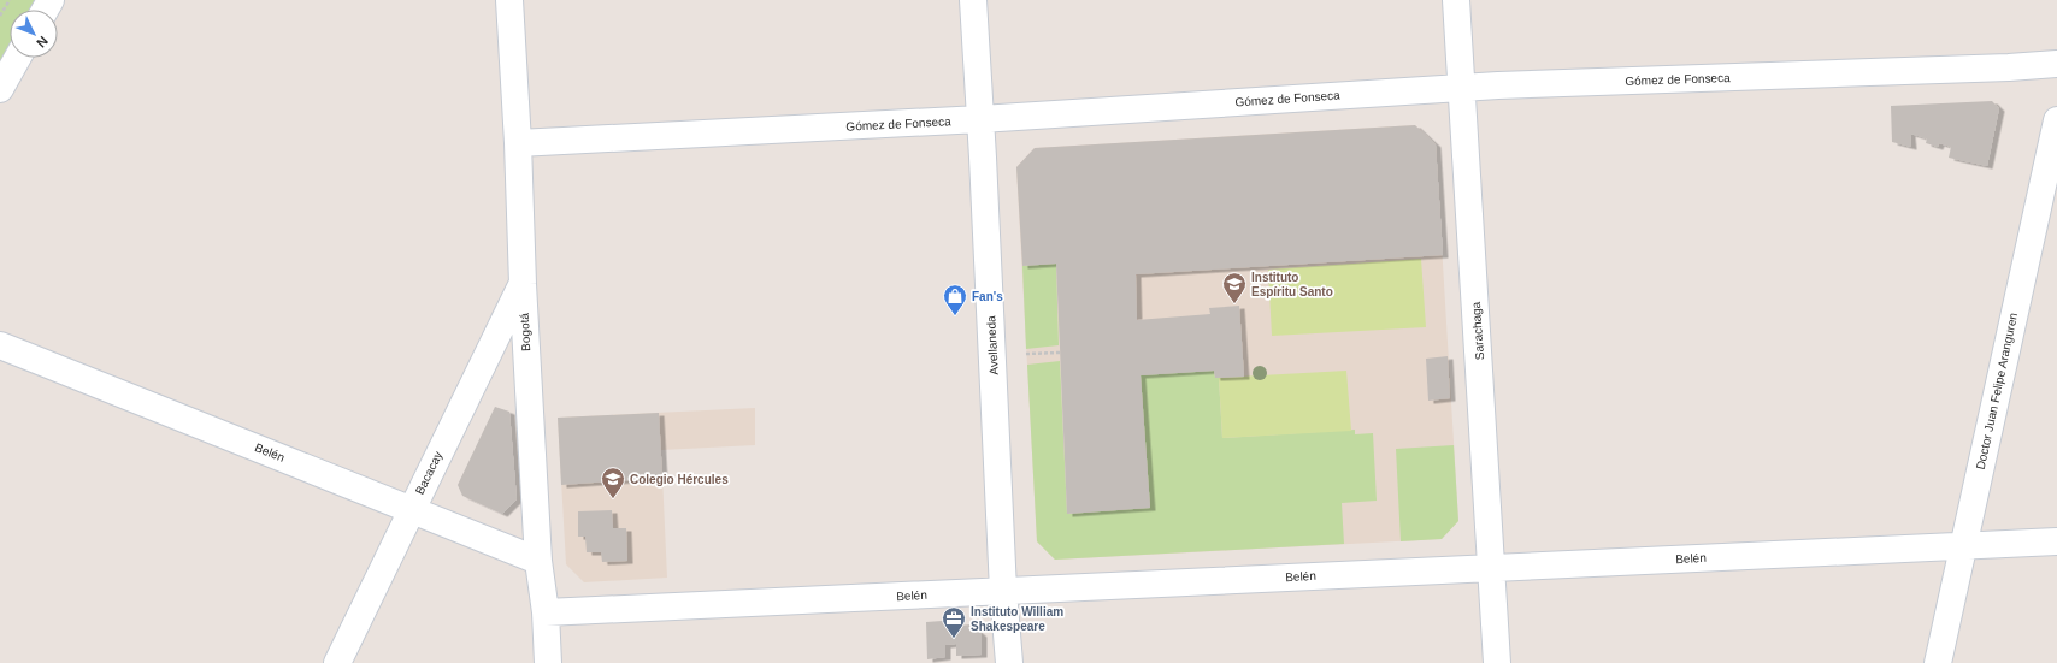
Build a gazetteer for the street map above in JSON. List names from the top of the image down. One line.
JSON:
{"streets":{"street":["Gómez de Fonseca","Sarachaga","Bogotá","Avellaneda","Doctor Juan Felipe Aranguren","Belén","Bacacay"]},"crossings":[["Gómez de Fonseca","Sarachaga"],["Gómez de Fonseca","Bogotá"],["Gómez de Fonseca","Avellaneda"],["Sarachaga","Belén"],["Bogotá","Belén"],["Bogotá","Bacacay"],["Avellaneda","Belén"],["Doctor Juan Felipe Aranguren","Belén"],["Belén","Bacacay"]],"places":{"school or university":["Instituto Espíritu Santo","Colegio Hércules"],"shop":["Fan's"],"office":["Instituto William Shakespeare"]},"north":"bottom right"}
